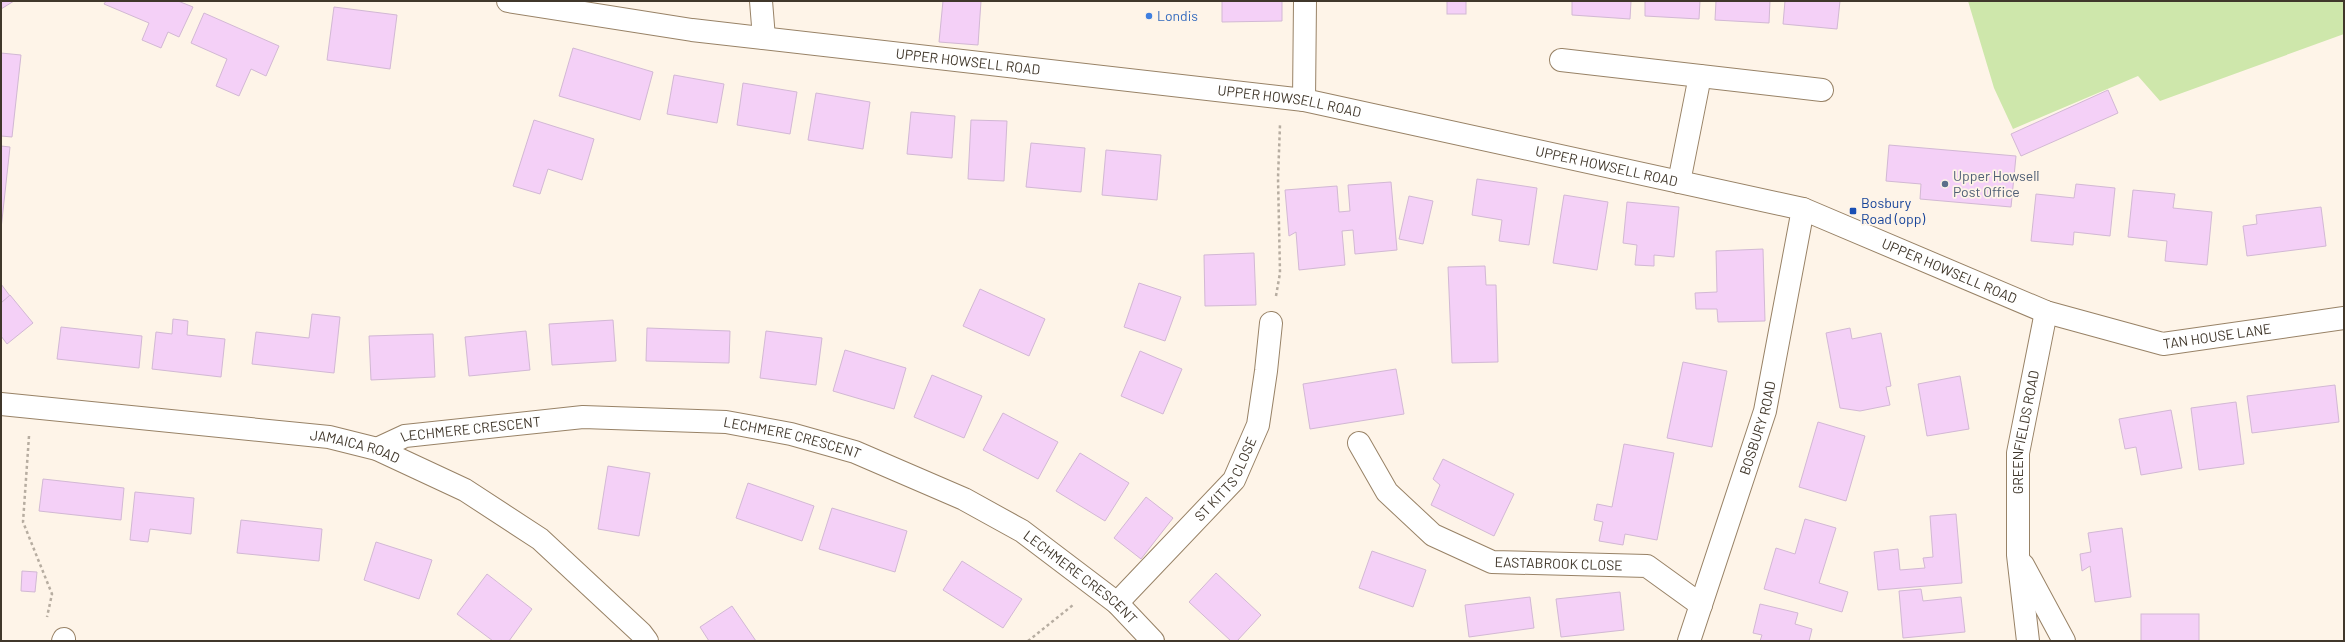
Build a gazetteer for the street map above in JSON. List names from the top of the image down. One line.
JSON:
{"streets":{"street":["UPPER HOWSELL ROAD","TAN HOUSE LANE","BOSBURY ROAD","LECHMERE CRESCENT","GREENFIELDS ROAD","JAMAICA ROAD","ST KITTS CLOSE","EASTABROOK CLOSE"]},"crossings":[["UPPER HOWSELL ROAD","TAN HOUSE LANE"],["UPPER HOWSELL ROAD","BOSBURY ROAD"],["UPPER HOWSELL ROAD","GREENFIELDS ROAD"],["TAN HOUSE LANE","GREENFIELDS ROAD"],["BOSBURY ROAD","EASTABROOK CLOSE"],["LECHMERE CRESCENT","JAMAICA ROAD"],["LECHMERE CRESCENT","ST KITTS CLOSE"]],"places":{"other":["Londis","Upper Howsell Post Office"],"transit":["Bosbury Road (opp)"]}}
